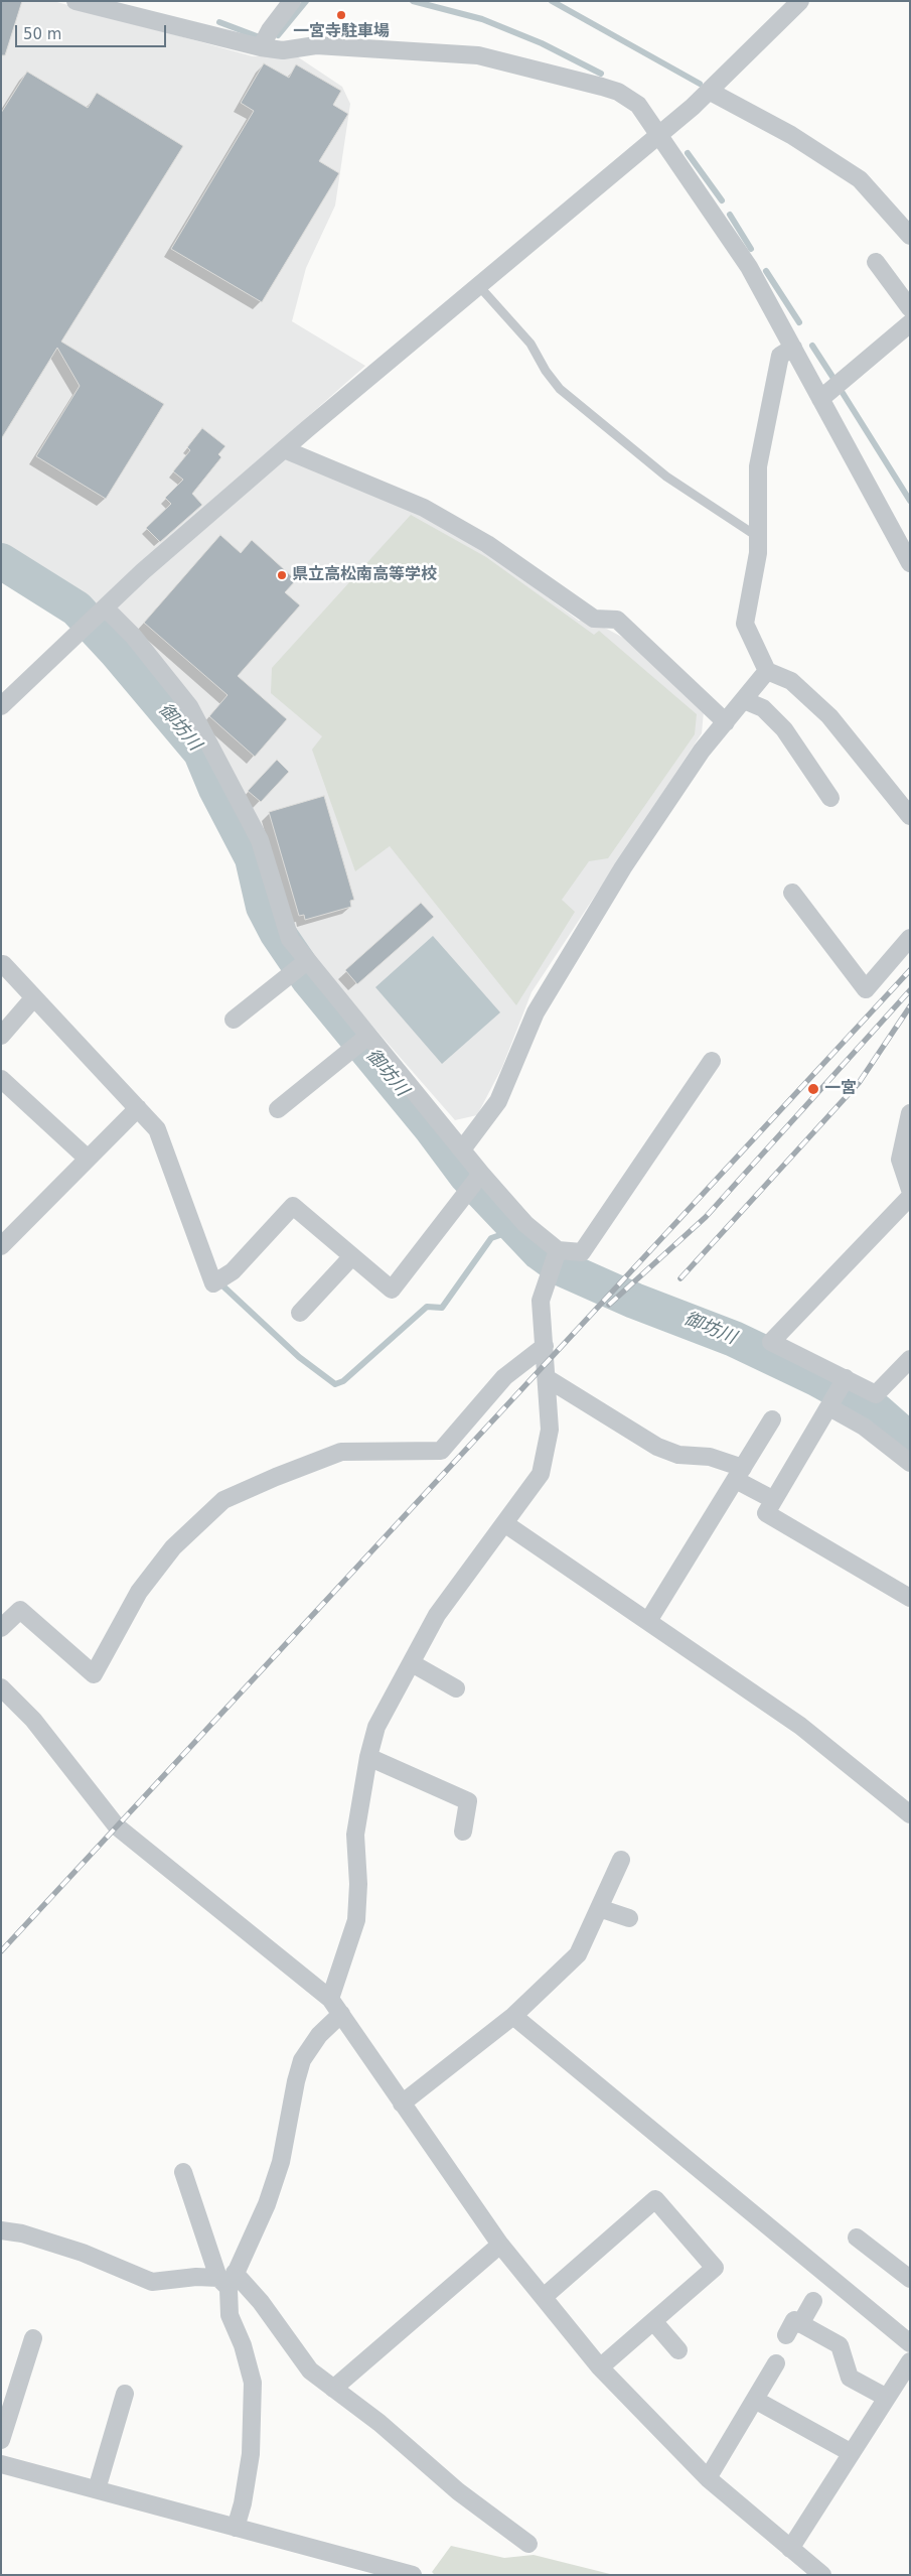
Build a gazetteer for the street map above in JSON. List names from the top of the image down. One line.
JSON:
{"water":["御坊川"],"places":["一宮寺駐車場","県立高松南高等学校","一宮"],"scale_bar":"50 m"}
